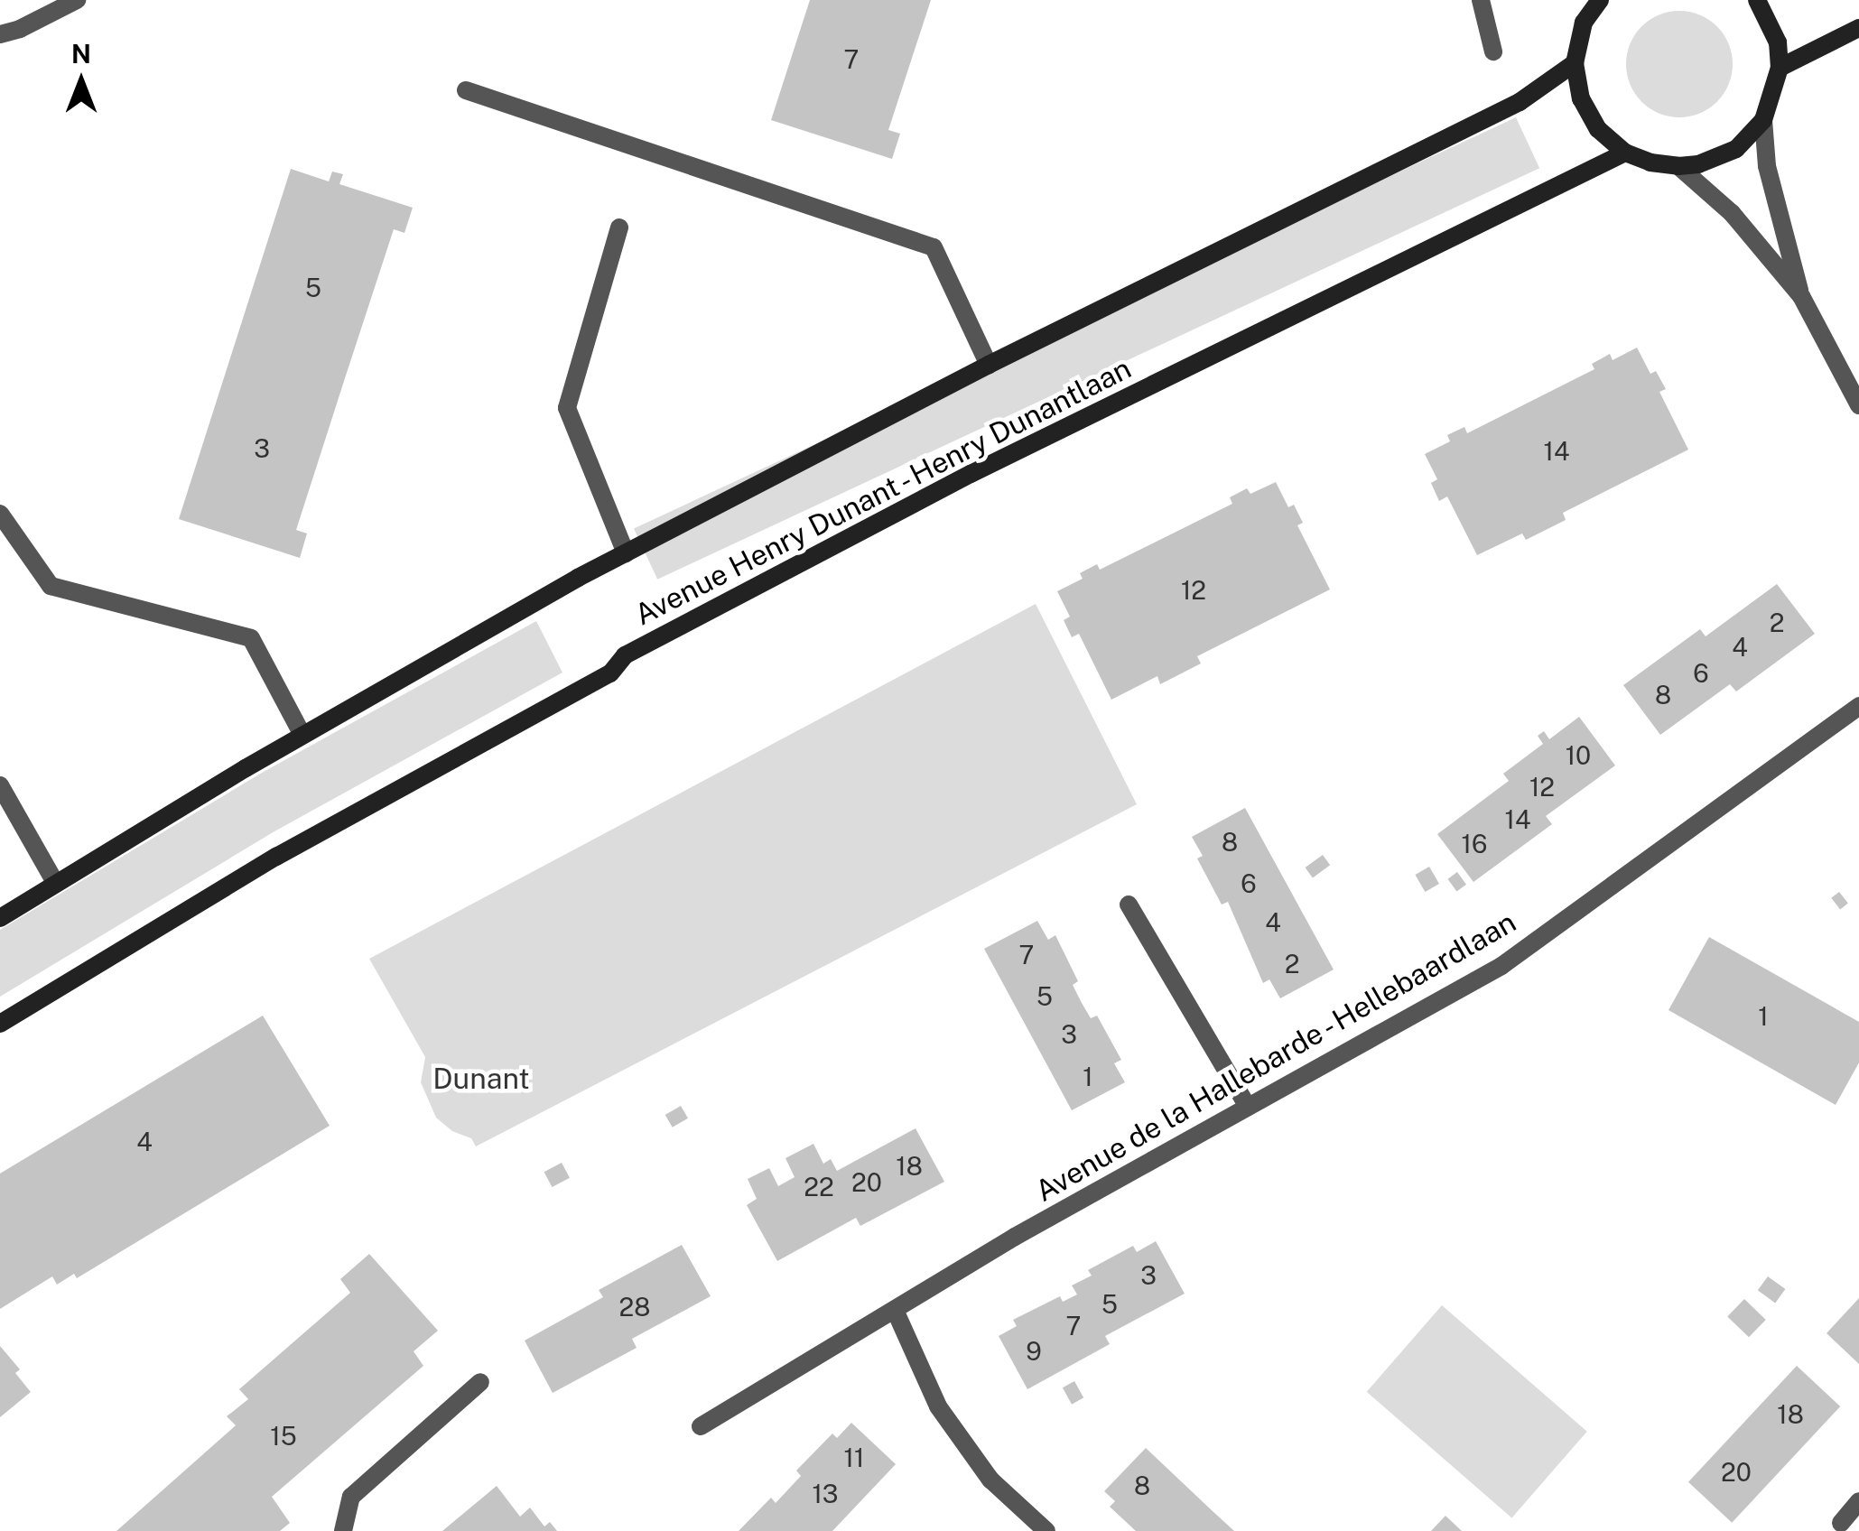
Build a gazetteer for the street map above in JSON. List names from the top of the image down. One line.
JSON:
{"streets":{"street":["Avenue Henry Dunant - Henry Dunantlaan","Avenue de la Hallebarde - Hellebaardlaan"]},"parks":["Dunant"],"house_numbers":["7","5","3","14","12","2","4","6","8","10","12","14","8","16","6","4","7","2","5","1","3","1","4","18","20","22","3","5","28","7","9","18","15","11","20","8","13"],"north":"top"}
